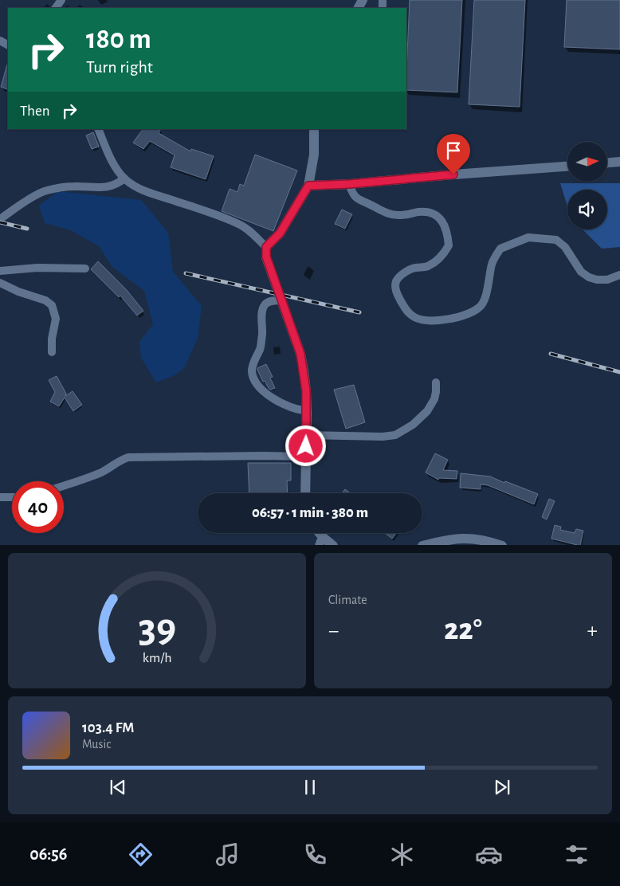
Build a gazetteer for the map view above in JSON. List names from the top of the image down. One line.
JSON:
{"north":"right","page":{"turn":["180 m","Turn right"],"then":"Then","limit":"40","trip":"06:57 · 1 min · 380 m","tile":"Climate","heat":["−","22°","+"],"song":["103.4 FM","Music"],"tabs":"06:56","gauge":["39","km/h"]}}
